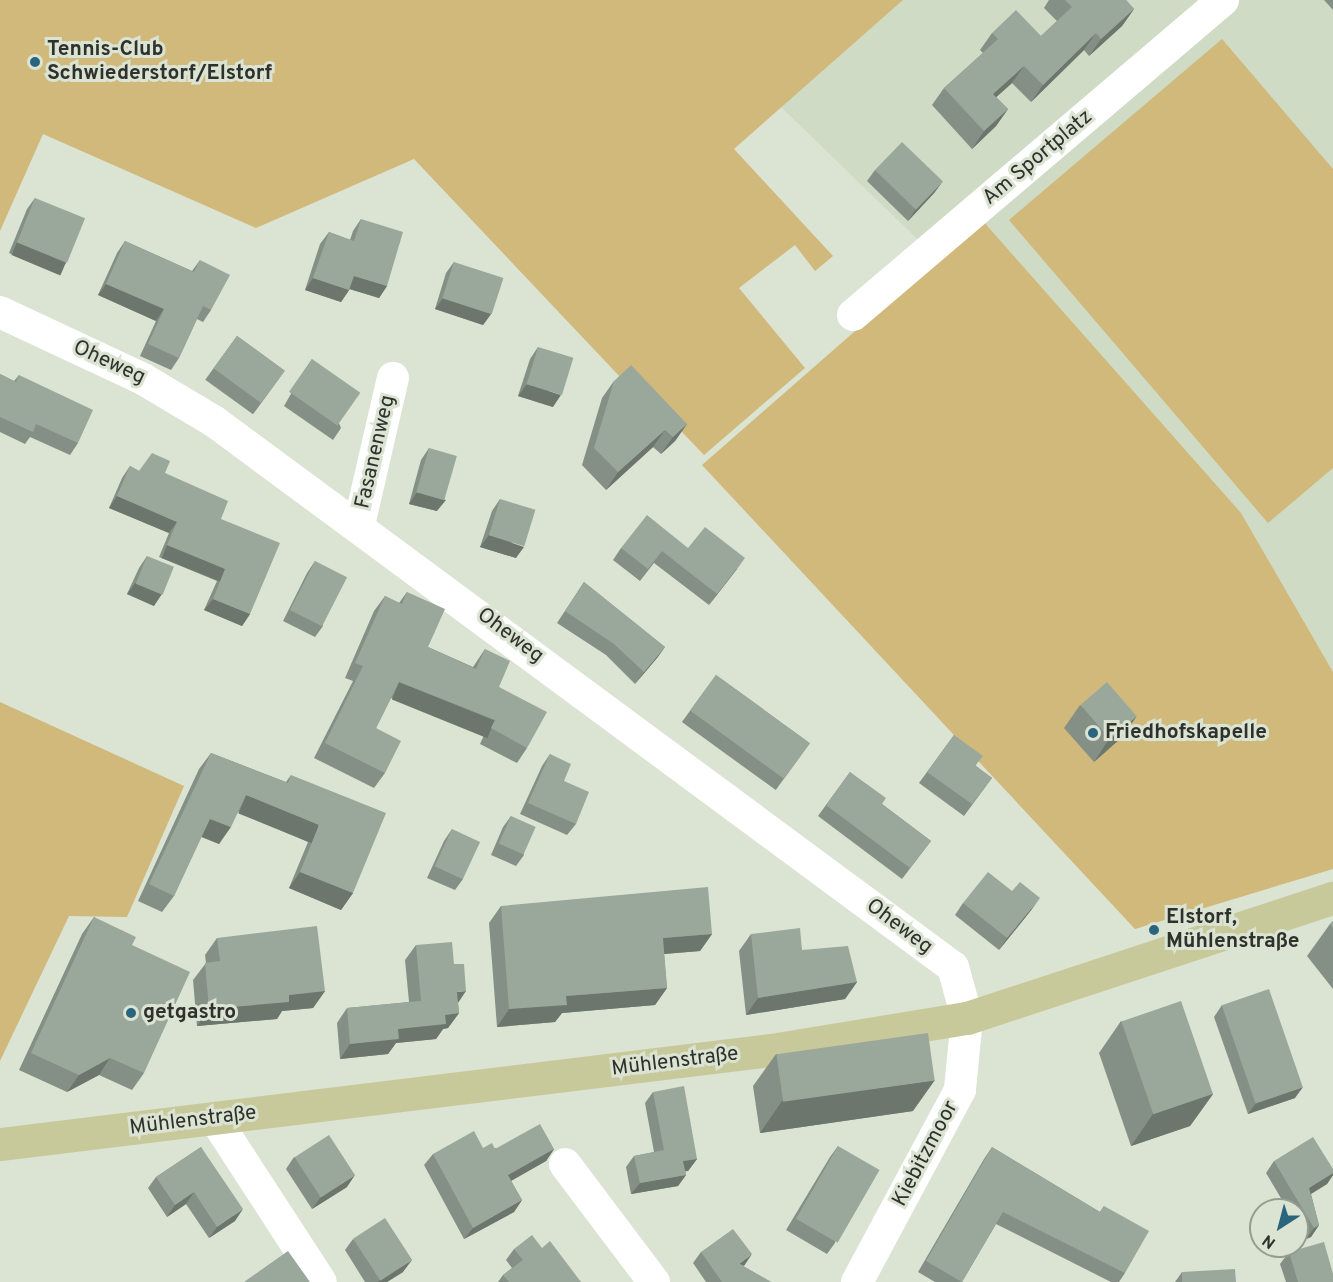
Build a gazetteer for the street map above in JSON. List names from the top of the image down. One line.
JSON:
{"streets":{"main road":["Mühlenstraße"],"street":["Am Sportplatz","Oheweg","Fasanenweg","Kiebitzmoor"]},"crossings":[["Oheweg","Fasanenweg"],["Oheweg","Mühlenstraße"],["Oheweg","Kiebitzmoor"],["Mühlenstraße","Kiebitzmoor"]],"places":["Tennis-Club Schwiederstorf/Elstorf","Friedhofskapelle","Elstorf, Mühlenstraße","getgastro"],"north":"bottom left"}
